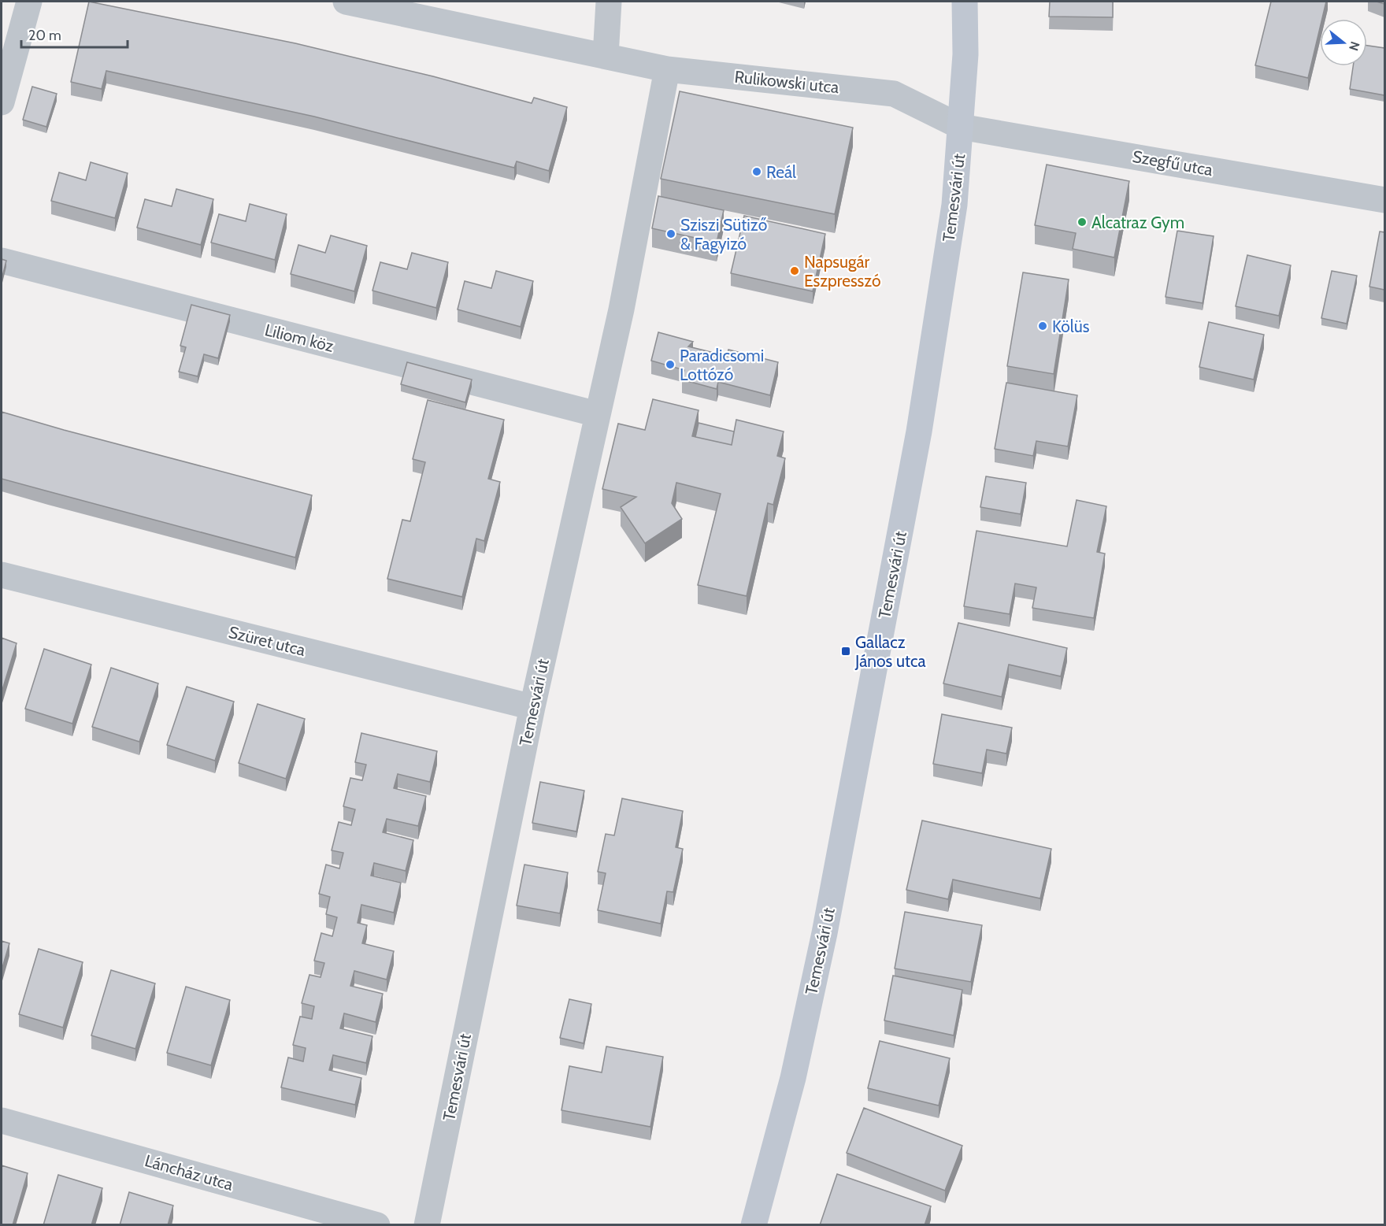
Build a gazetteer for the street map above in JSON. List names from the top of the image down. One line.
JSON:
{"streets":{"street":["Rulikowski utca","Szegfű utca","Temesvári út","Liliom köz","Szüret utca","Láncház utca"]},"crossings":[["Rulikowski utca","Szegfű utca"],["Rulikowski utca","Temesvári út"],["Szegfű utca","Temesvári út"],["Temesvári út","Liliom köz"],["Temesvári út","Szüret utca"]],"places":{"other":["Reál","Alcatraz Gym","Sziszi Sütiző & Fagyizó","Napsugár Eszpresszó","Kölüs","Paradicsomi Lottózó"],"transit":["Gallacz János utca"]},"scale_bar":"20 m","north":"right"}
